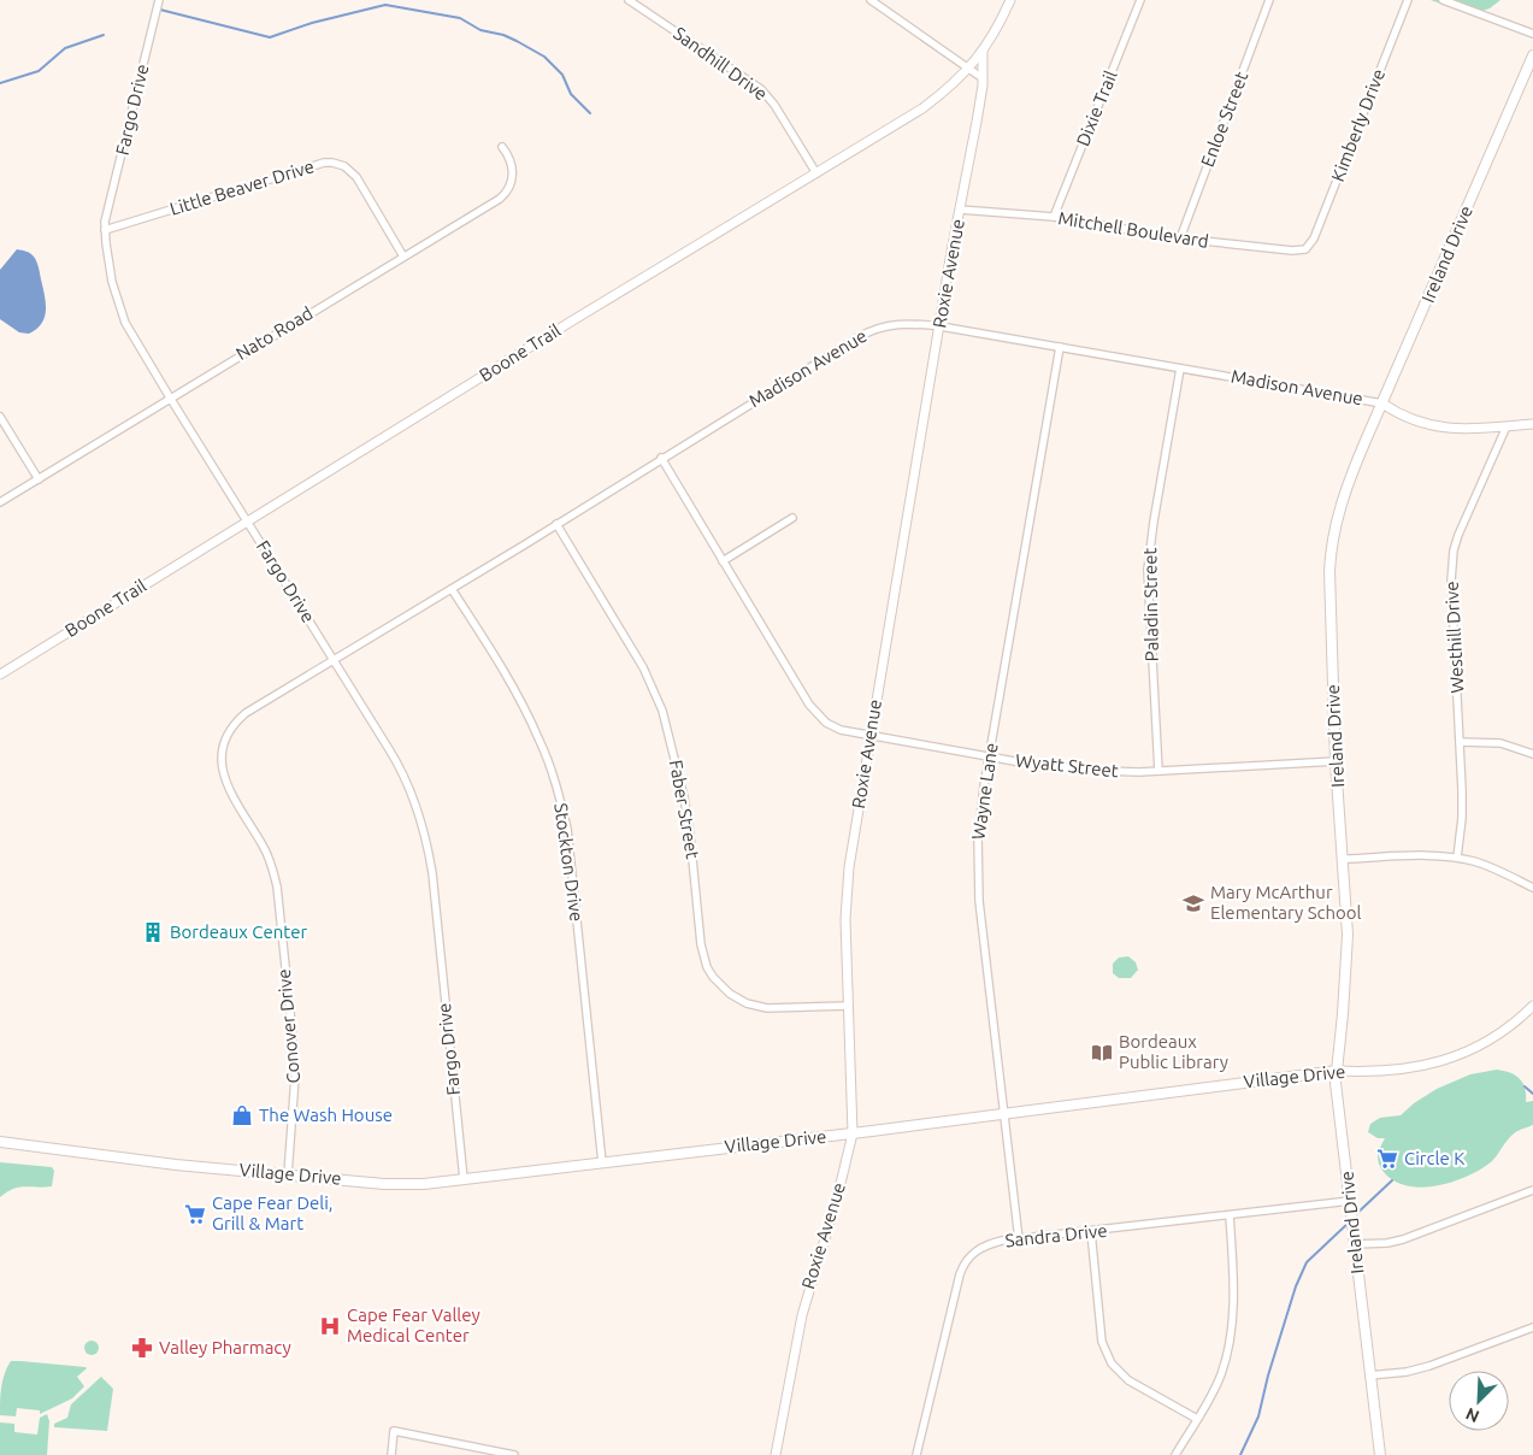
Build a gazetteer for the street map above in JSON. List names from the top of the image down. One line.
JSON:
{"streets":{"main road":["Ireland Drive","Village Drive"],"street":["Sandhill Drive","Dixie Trail","Fargo Drive","Enloe Street","Kimberly Drive","Little Beaver Drive","Mitchell Boulevard","Roxie Avenue","Nato Road","Boone Trail","Madison Avenue","Paladin Street","Westhill Drive","Wyatt Street","Wayne Lane","Faber Street","Stockton Drive","Conover Drive","Sandra Drive"]},"crossings":[["Sandhill Drive","Boone Trail"],["Dixie Trail","Mitchell Boulevard"],["Fargo Drive","Little Beaver Drive"],["Fargo Drive","Nato Road"],["Fargo Drive","Boone Trail"],["Fargo Drive","Madison Avenue"],["Fargo Drive","Conover Drive"],["Fargo Drive","Village Drive"],["Enloe Street","Mitchell Boulevard"],["Kimberly Drive","Mitchell Boulevard"],["Little Beaver Drive","Nato Road"],["Mitchell Boulevard","Roxie Avenue"],["Ireland Drive","Madison Avenue"],["Ireland Drive","Wyatt Street"],["Ireland Drive","Village Drive"],["Ireland Drive","Sandra Drive"],["Roxie Avenue","Boone Trail"],["Roxie Avenue","Madison Avenue"],["Roxie Avenue","Wyatt Street"],["Roxie Avenue","Faber Street"],["Roxie Avenue","Village Drive"],["Madison Avenue","Paladin Street"],["Madison Avenue","Wyatt Street"],["Madison Avenue","Wayne Lane"],["Madison Avenue","Faber Street"],["Madison Avenue","Stockton Drive"],["Madison Avenue","Conover Drive"],["Paladin Street","Wyatt Street"],["Wyatt Street","Wayne Lane"],["Wayne Lane","Village Drive"],["Wayne Lane","Sandra Drive"],["Stockton Drive","Village Drive"],["Conover Drive","Village Drive"]],"places":{"school or university":["Mary McArthur Elementary School"],"building":["Bordeaux Center"],"library":["Bordeaux Public Library"],"shop":["The Wash House"],"supermarket":["Circle K","Cape Fear Deli, Grill & Mart"],"hospital":["Cape Fear Valley Medical Center"],"pharmacy":["Valley Pharmacy"]},"north":"bottom left"}
